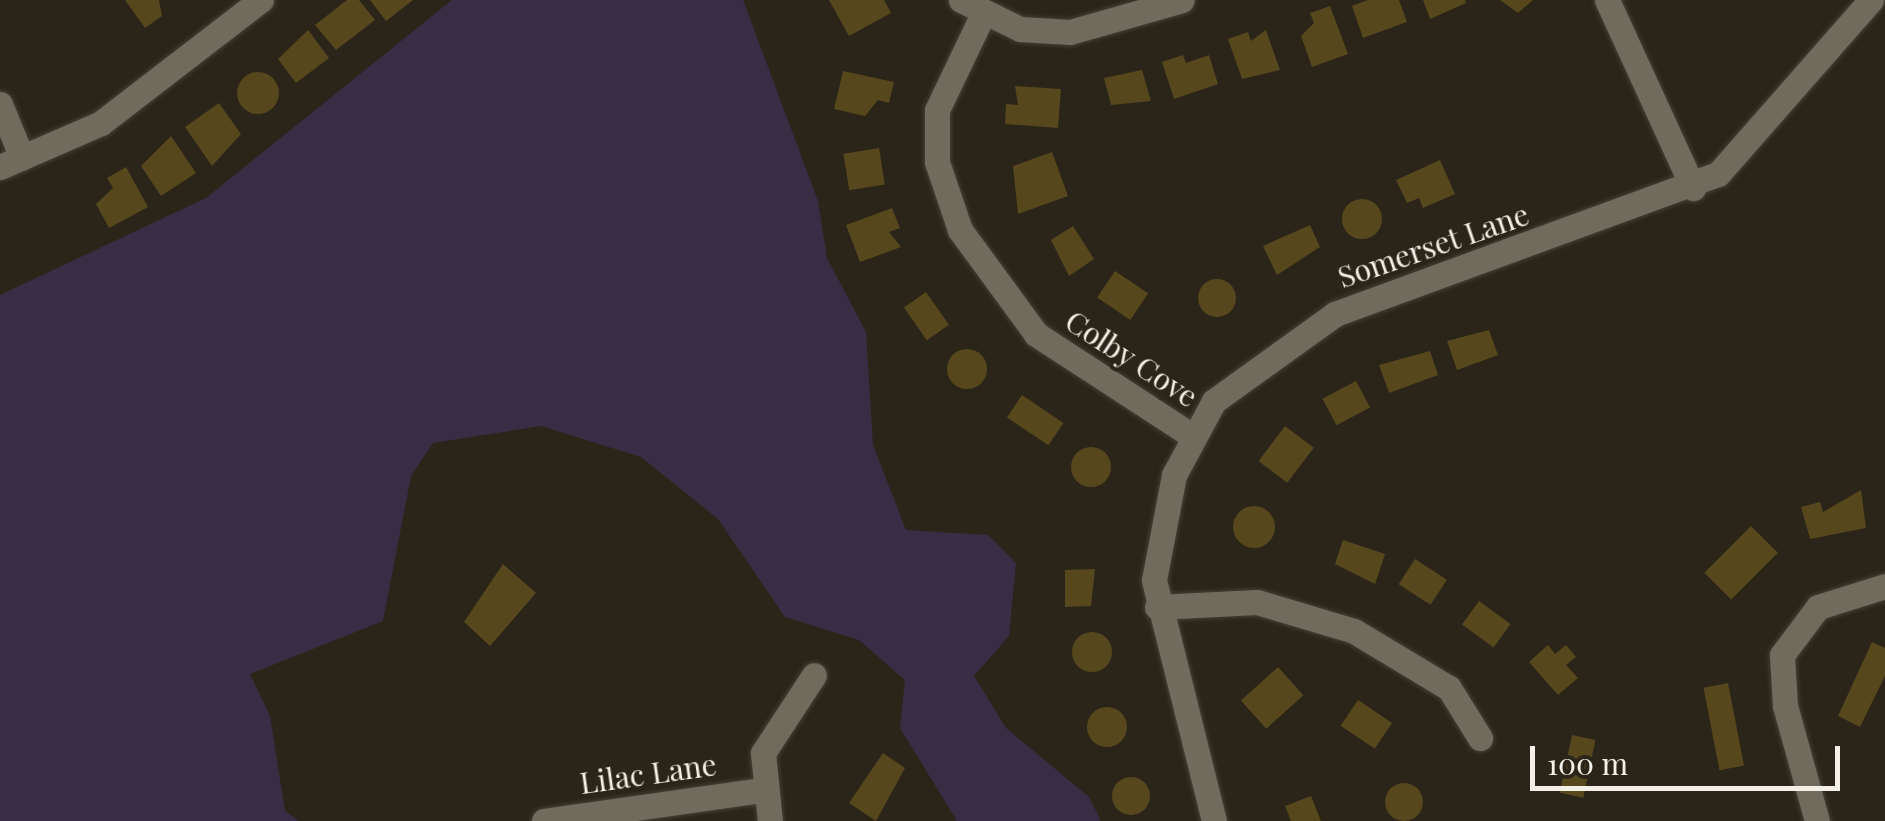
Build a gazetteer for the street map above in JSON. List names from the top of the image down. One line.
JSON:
{"streets":{"street":["Somerset Lane","Colby Cove","Lilac Lane"]},"crossings":[["Somerset Lane","Colby Cove"]],"scale_bar":"100 m"}
